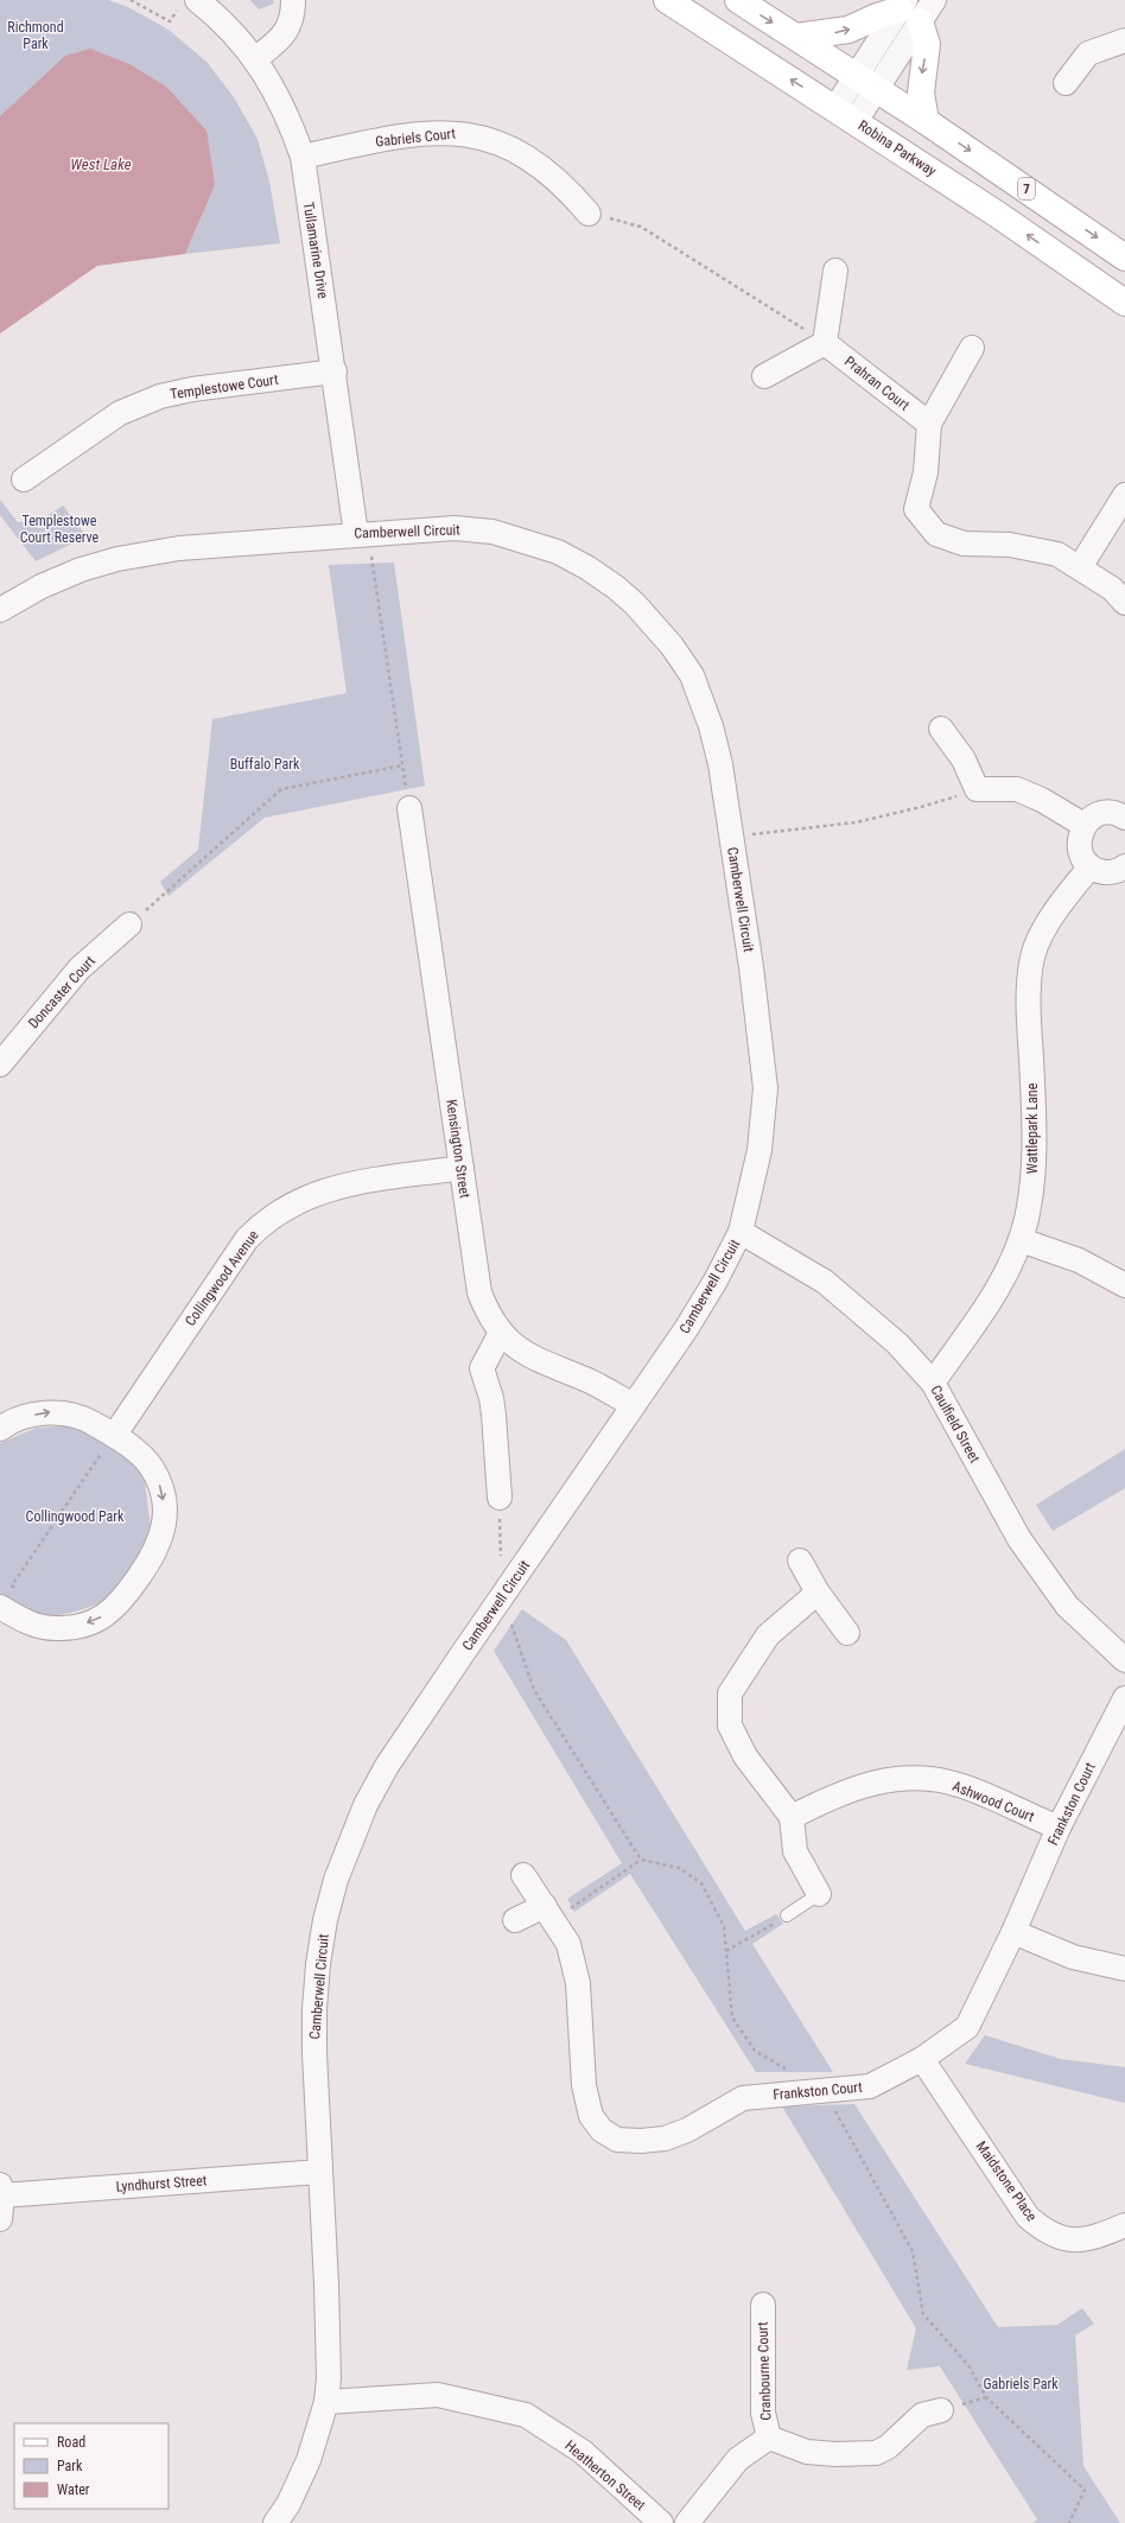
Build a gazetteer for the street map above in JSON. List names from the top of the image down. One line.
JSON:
{"streets":{"main road":["Robina Parkway","7"],"street":["Gabriels Court","Tullamarine Drive","Prahran Court","Templestowe Court","Camberwell Circuit","Doncaster Court","Wattlepark Lane","Kensington Street","Collingwood Avenue","Caulfield Street","Ashwood Court","Frankston Court","Maidstone Place","Lyndhurst Street","Cranbourne Court","Heatherton Street"]},"crossings":[["Gabriels Court","Tullamarine Drive"],["Tullamarine Drive","Templestowe Court"],["Tullamarine Drive","Camberwell Circuit"],["Camberwell Circuit","Kensington Street"],["Camberwell Circuit","Caulfield Street"],["Camberwell Circuit","Lyndhurst Street"],["Camberwell Circuit","Heatherton Street"],["Wattlepark Lane","Caulfield Street"],["Kensington Street","Collingwood Avenue"],["Ashwood Court","Frankston Court"],["Frankston Court","Maidstone Place"]],"water":["West Lake"],"parks":["Richmond Park","Templestowe Court Reserve","Buffalo Park","Collingwood Park","Gabriels Park"],"legend":["Road","Park","Water"]}
